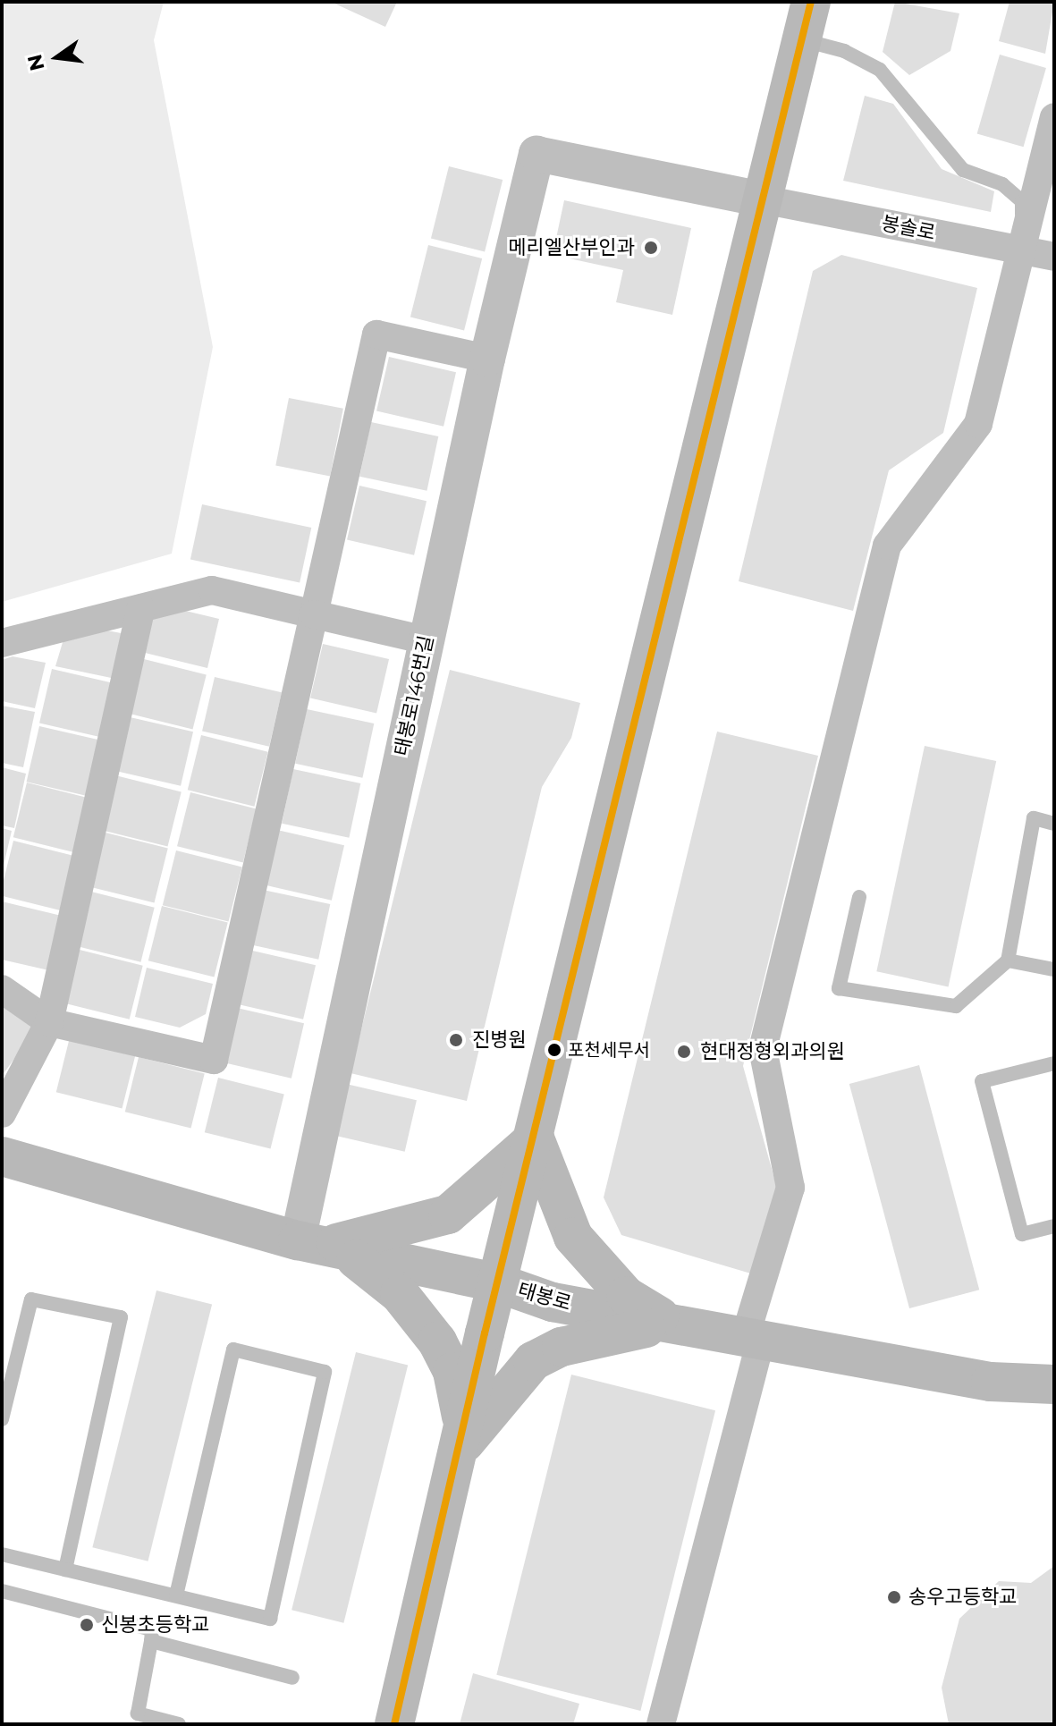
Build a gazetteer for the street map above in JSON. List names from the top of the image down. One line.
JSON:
{"streets":{"main road":["태봉로"],"street":["봉솔로","태봉로146번길"]},"crossings":[["봉솔로","태봉로146번길"],["태봉로146번길","태봉로"]],"places":["메리엘산부인과","진병원","포천세무서","현대정형외과의원","송우고등학교","신봉초등학교"],"north":"left"}
